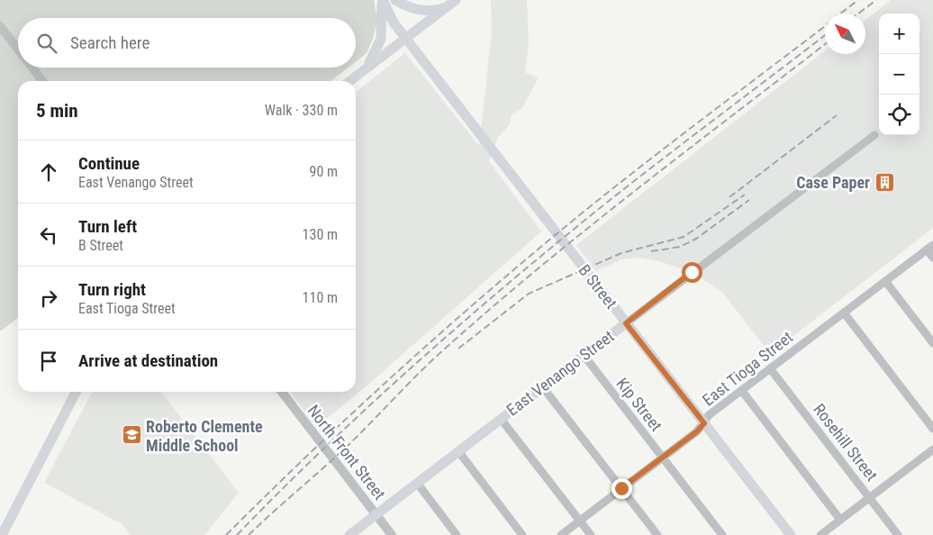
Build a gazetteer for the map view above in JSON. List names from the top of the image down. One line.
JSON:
{"streets":{"main road":["B Street","East Venango Street"],"street":["East Tioga Street","Kip Street","Rosehill Street","North Front Street"]},"crossings":[["B Street","East Tioga Street"],["B Street","East Venango Street"],["East Tioga Street","Kip Street"],["East Tioga Street","Rosehill Street"],["East Venango Street","Kip Street"],["East Venango Street","North Front Street"]],"places":{"building":["Case Paper"],"school or university":["Roberto Clemente Middle School"]},"north":"top left","page":{"map_buttons":["+","−"],"search":"Search here","heading":["5 min","Walk · 330 m"],"list":[["Continue","East Venango Street","90 m"],["Turn left","B Street","130 m"],["Turn right","East Tioga Street","110 m"],"Arrive at destination"]}}
